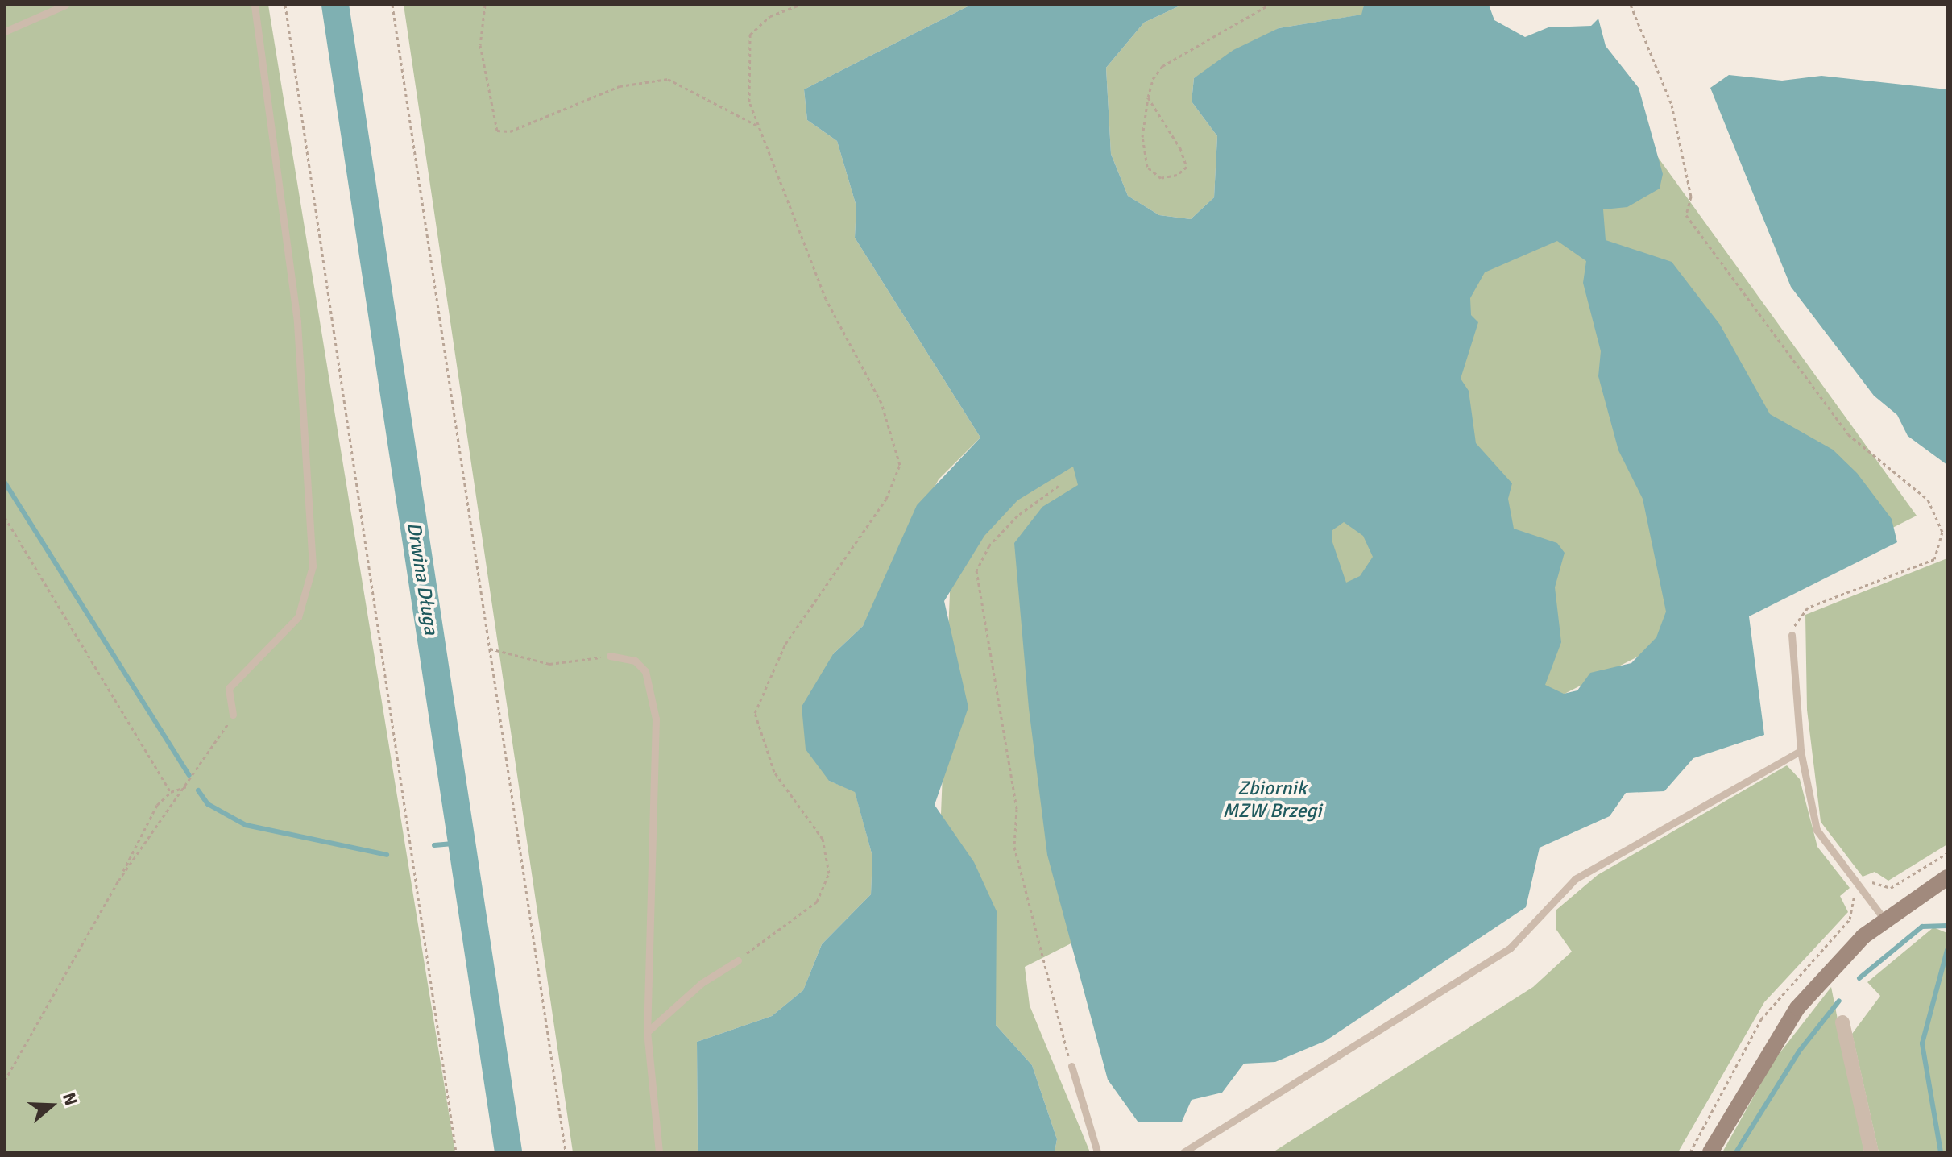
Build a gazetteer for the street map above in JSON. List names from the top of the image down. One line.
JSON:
{"water":["Drwina Długa","Zbiornik MZW Brzegi"],"north":"right"}
